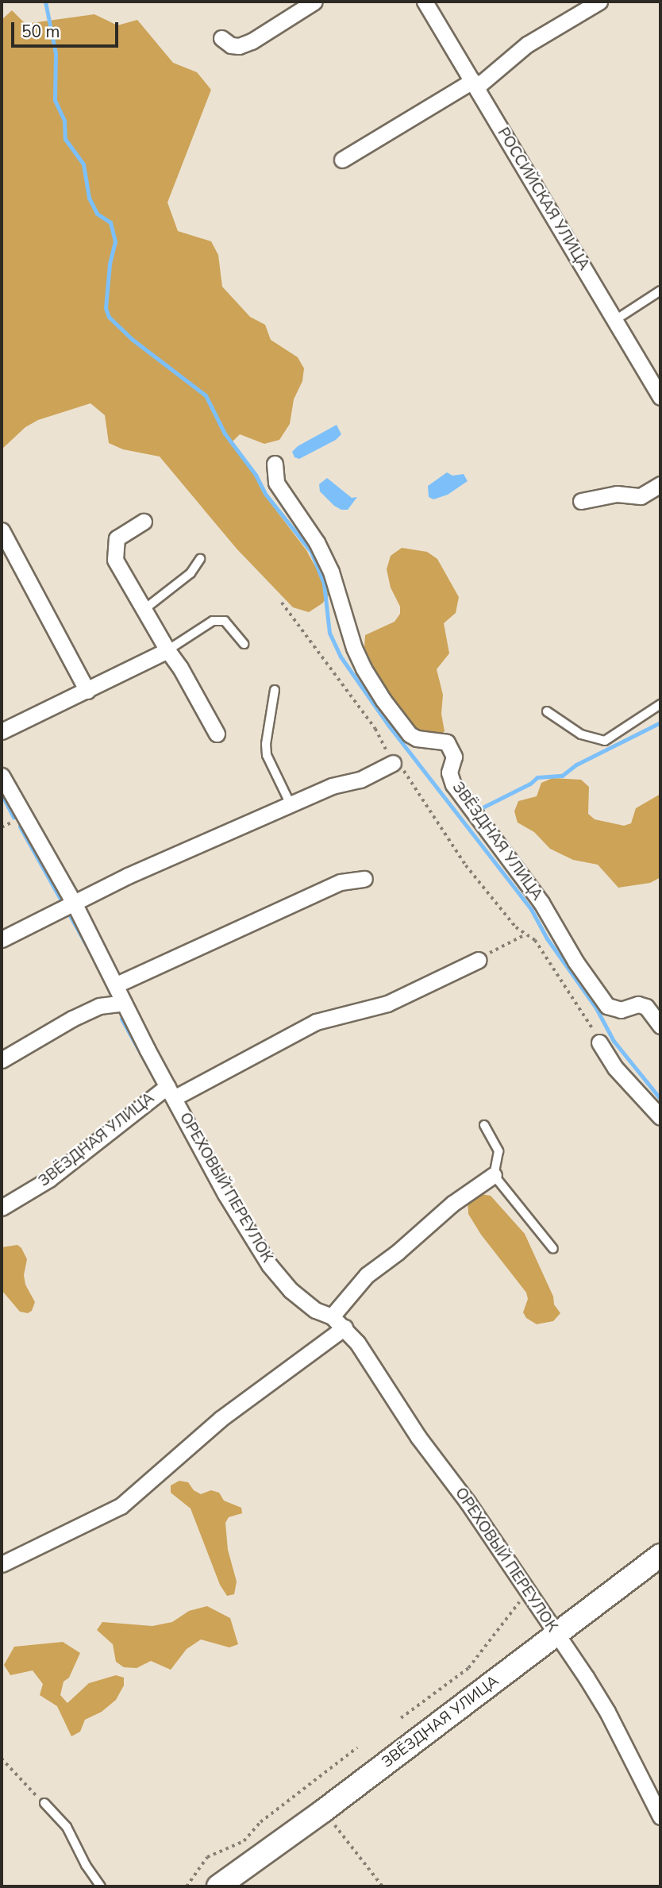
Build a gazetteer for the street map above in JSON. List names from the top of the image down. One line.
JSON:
{"streets":{"street":["РОССИЙСКАЯ УЛИЦА","ЗВЁЗДНАЯ УЛИЦА","ОРЕХОВЫЙ ПЕРЕУЛОК"]},"crossings":[["ЗВЁЗДНАЯ УЛИЦА","ОРЕХОВЫЙ ПЕРЕУЛОК"]],"scale_bar":"50 m"}
